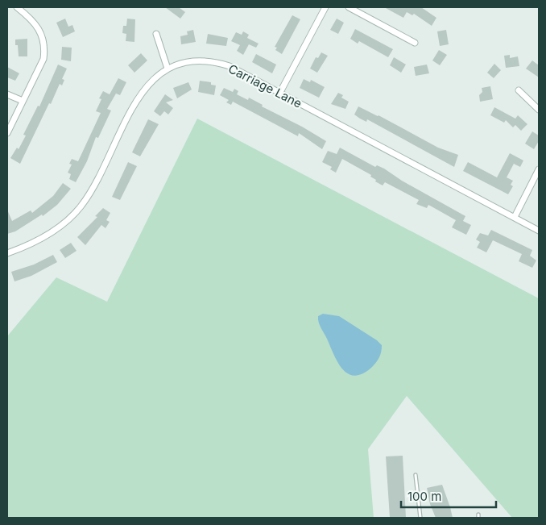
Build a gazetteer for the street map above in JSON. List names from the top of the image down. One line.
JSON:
{"streets":{"street":["Carriage Lane"]},"scale_bar":"100 m"}
